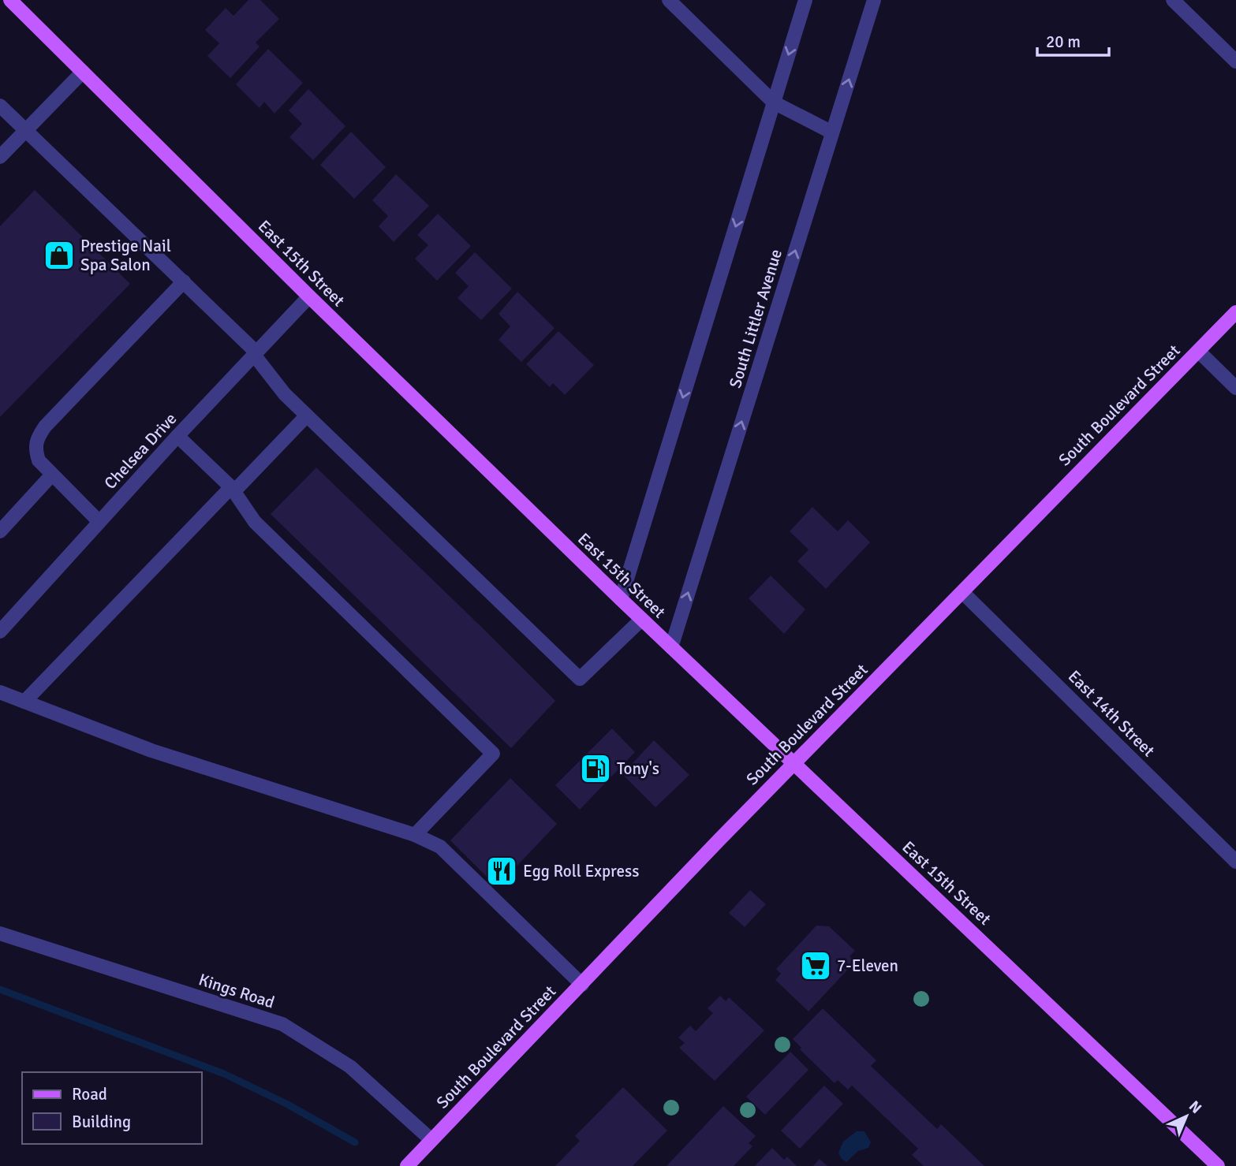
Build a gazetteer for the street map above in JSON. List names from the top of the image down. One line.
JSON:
{"streets":{"main road":["East 15th Street","South Boulevard Street"],"street":["South Littler Avenue","Chelsea Drive","East 14th Street","Kings Road"]},"crossings":[["East 15th Street","South Littler Avenue"],["East 15th Street","South Boulevard Street"],["East 15th Street","Chelsea Drive"],["South Boulevard Street","East 14th Street"],["South Boulevard Street","Kings Road"]],"places":{"shop":["Prestige Nail Spa Salon"],"fuel station":["Tony's"],"restaurant":["Egg Roll Express"],"supermarket":["7-Eleven"]},"legend":["Road","Building"],"scale_bar":"20 m","north":"top right"}
